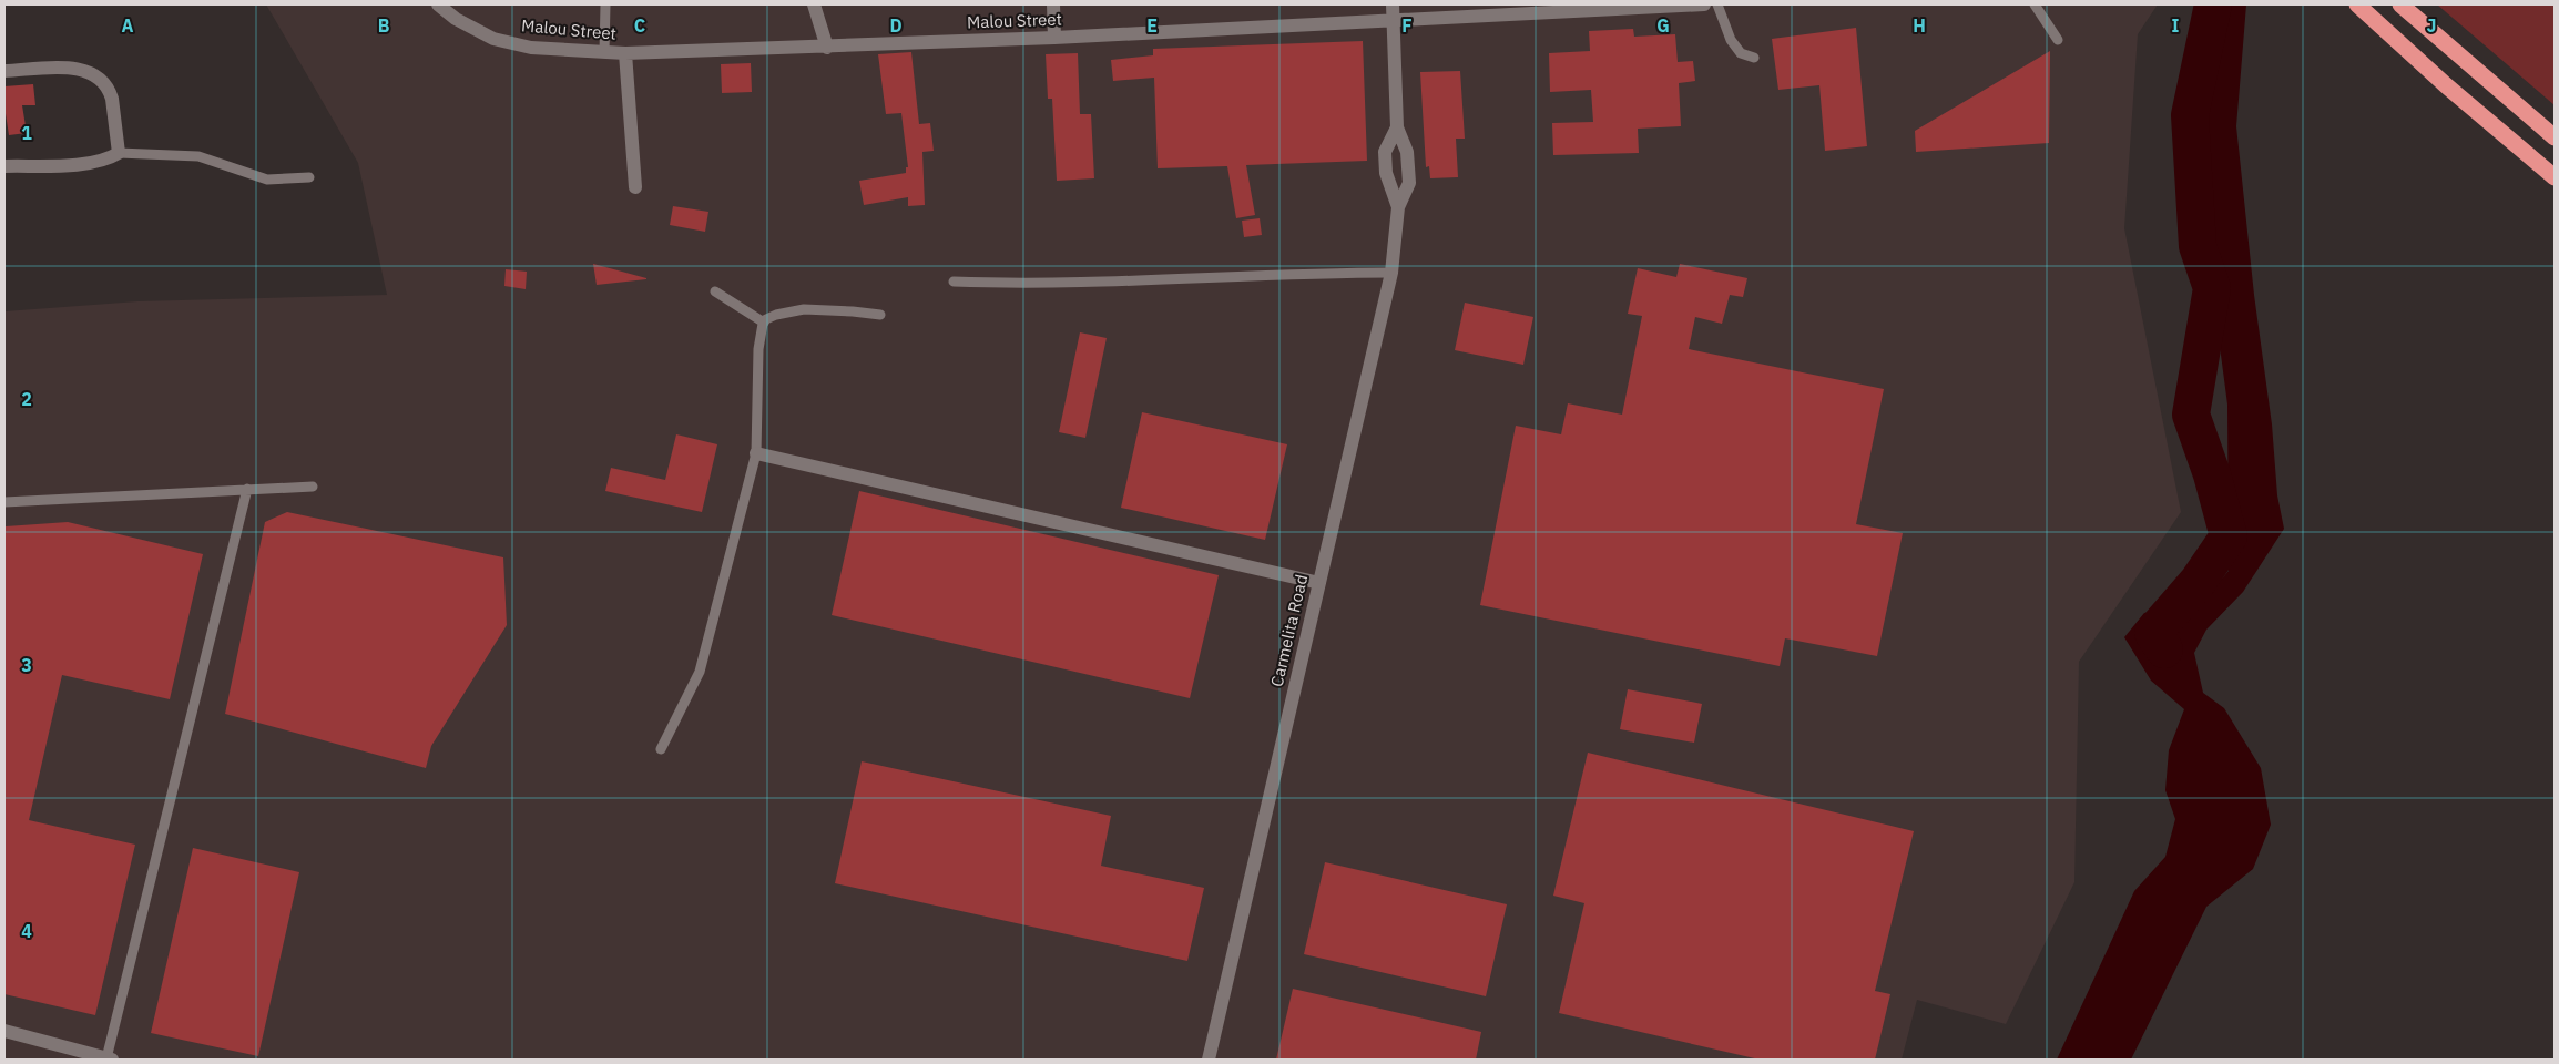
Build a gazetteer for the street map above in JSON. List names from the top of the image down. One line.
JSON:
{"streets":{"street":["Malou Street","Carmelita Road"]},"crossings":[["Malou Street","Carmelita Road"]],"grid":{"columns":["A","B","C","D","E","F","G","H","I","J"],"rows":["1","2","3","4"]}}
